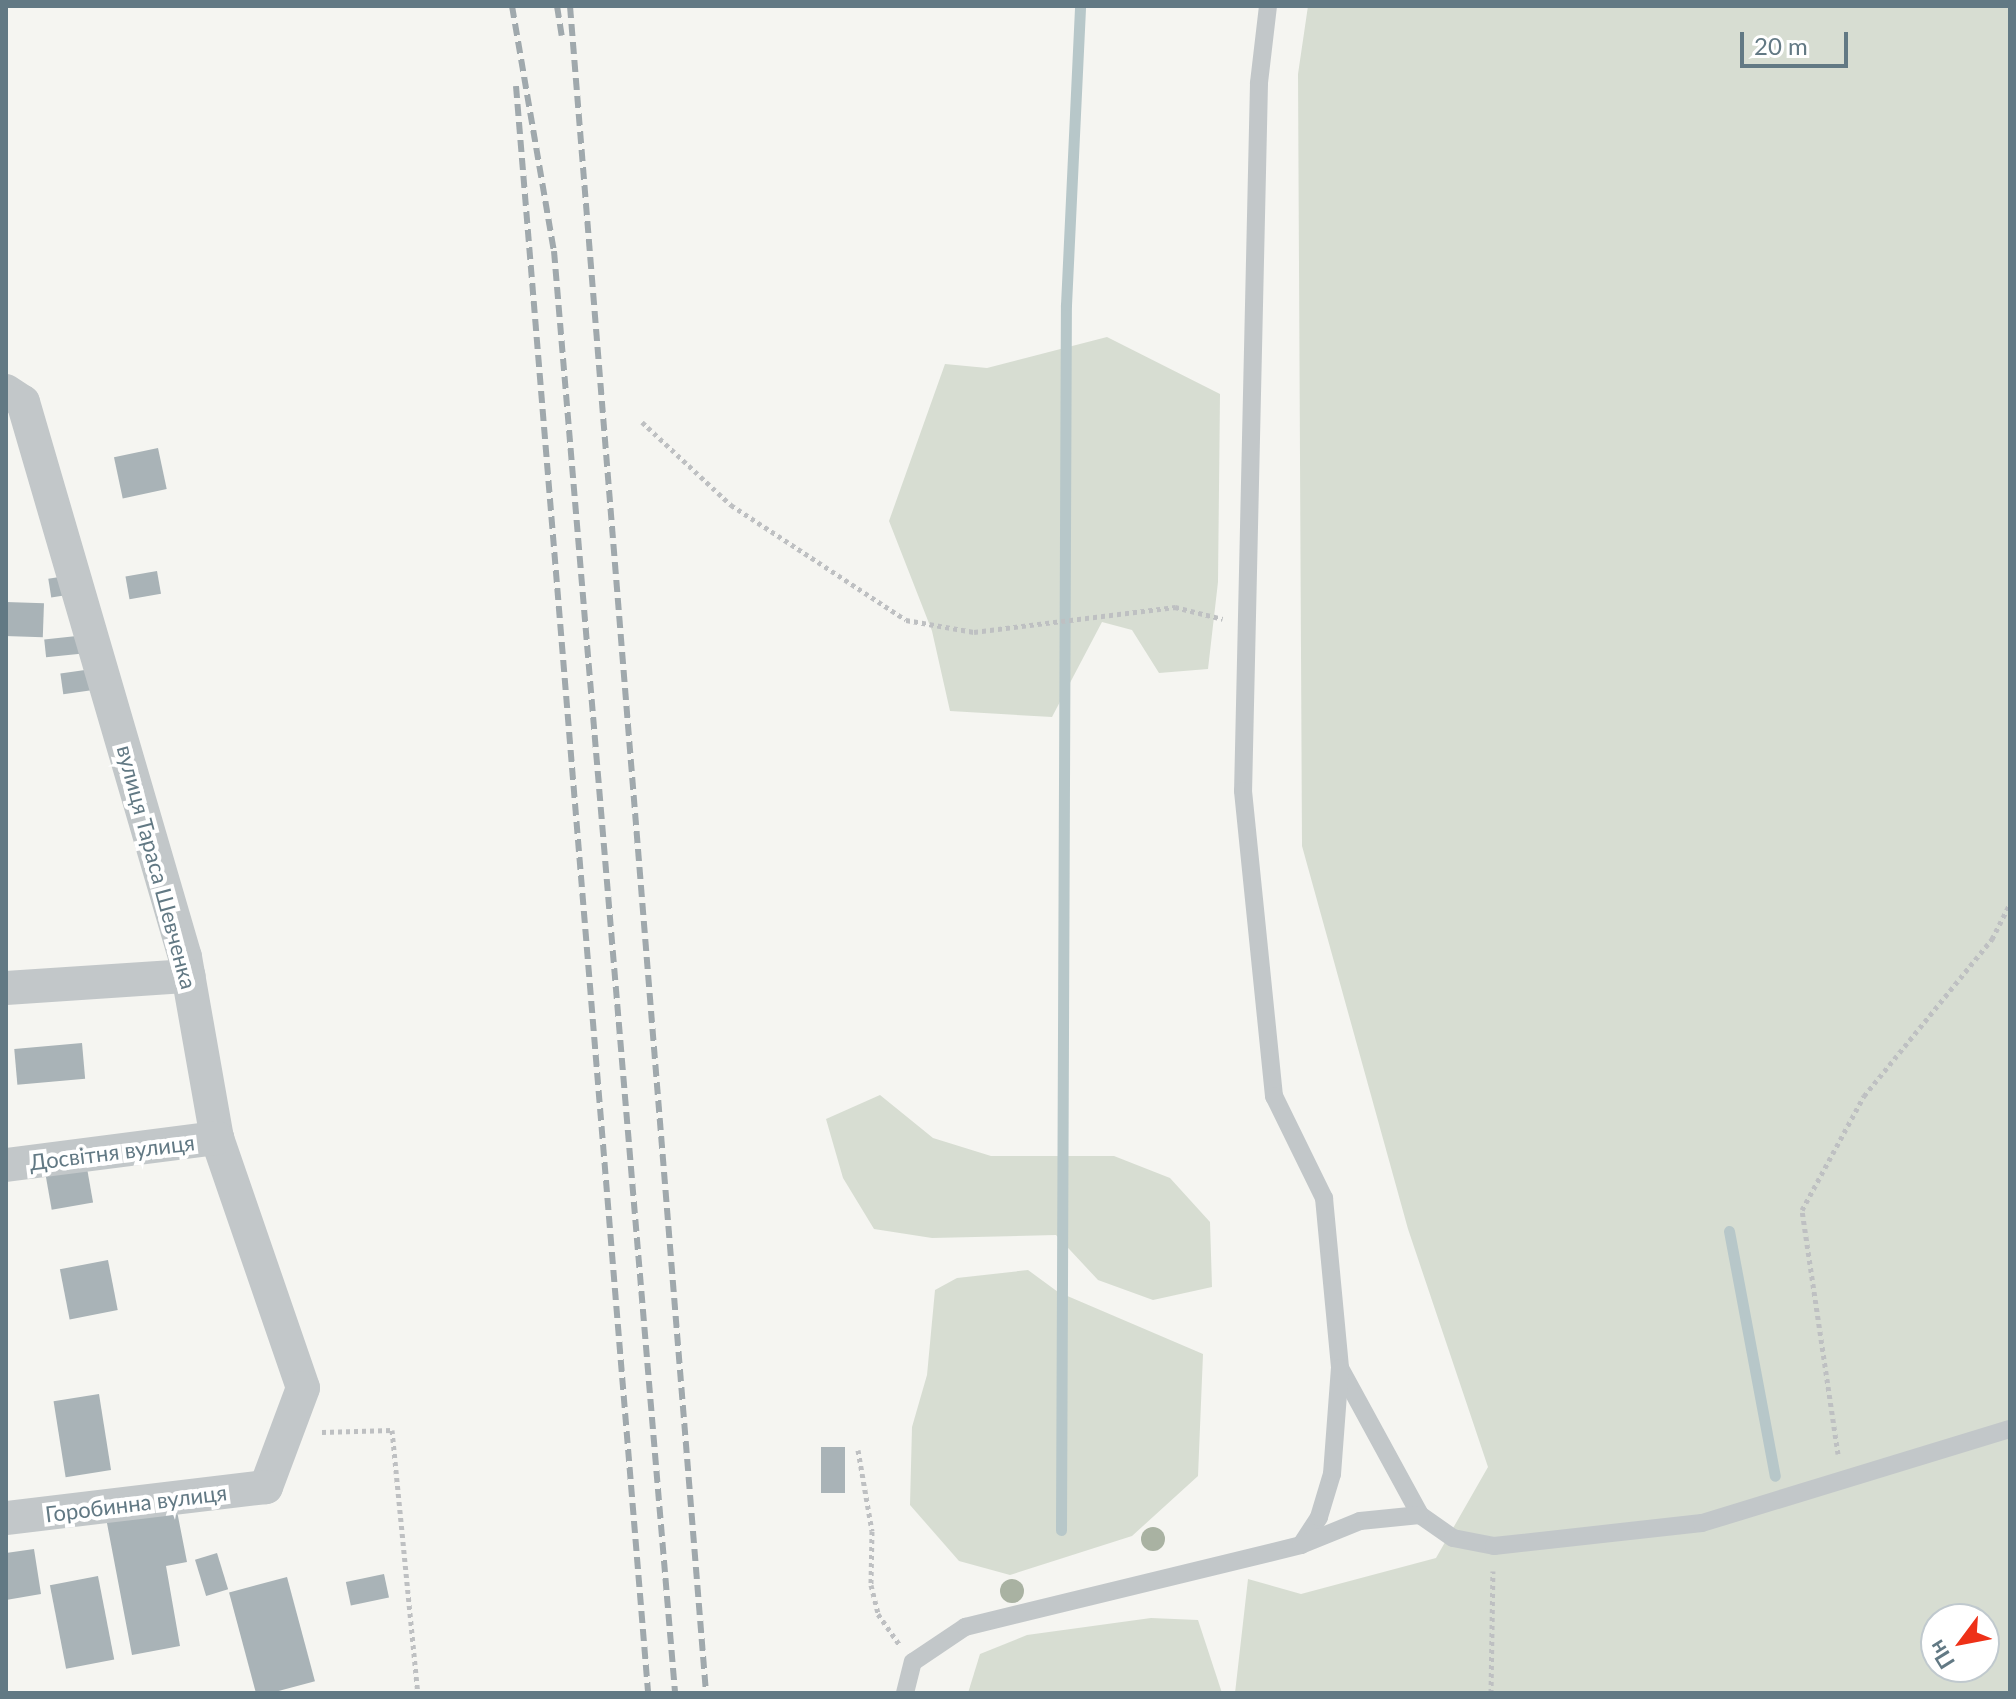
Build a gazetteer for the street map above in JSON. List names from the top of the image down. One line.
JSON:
{"streets":{"street":["вулиця Тараса Шевченка","Досвітня вулиця","Горобинна вулиця"]},"crossings":[["вулиця Тараса Шевченка","Досвітня вулиця"],["вулиця Тараса Шевченка","Горобинна вулиця"]],"scale_bar":"20 m","north":"bottom left"}
